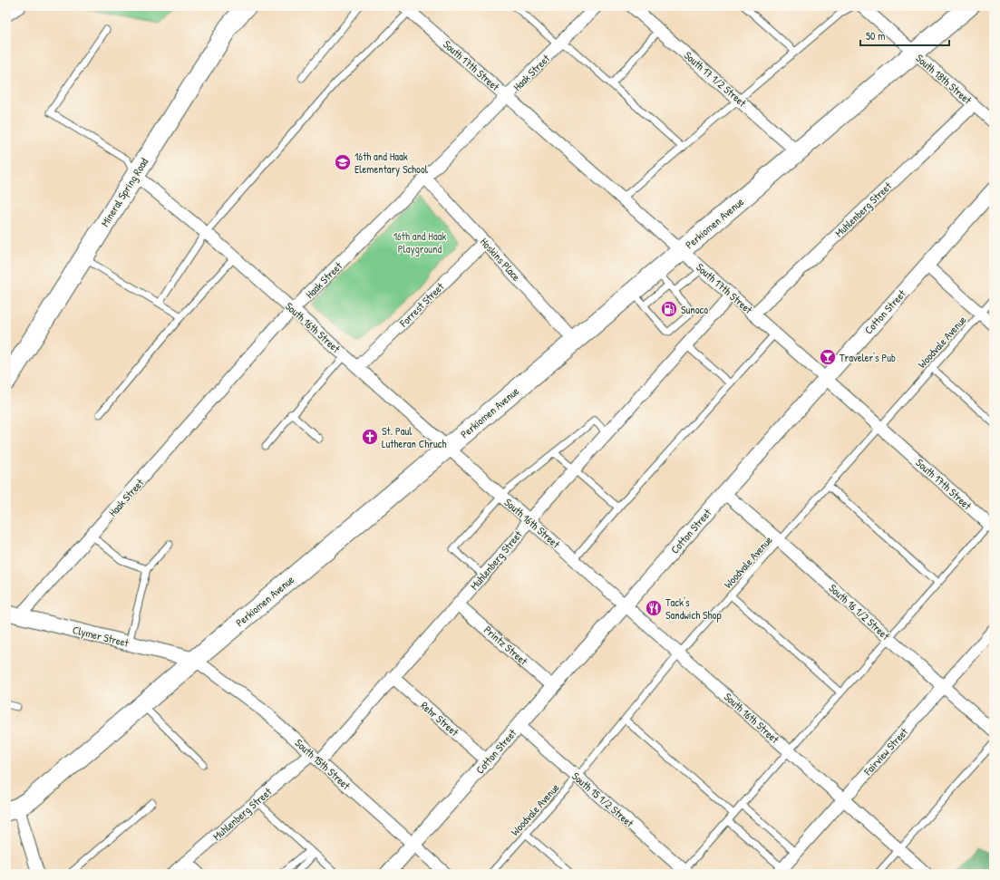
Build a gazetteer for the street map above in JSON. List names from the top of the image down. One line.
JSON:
{"streets":{"main road":["Mineral Spring Road","Perkiomen Avenue"],"street":["South 17th Street","Haak Street","South 17 1/2 Street","South 18th Street","Muhlenberg Street","Hoskins Place","Forrest Street","Cotton Street","South 16th Street","South 16 1/2 Street","Clymer Street","Printz Street","Rehr Street","Fairview Street","South 15th Street","South 15 1/2 Street"],"lane":["Woodvale Avenue"]},"crossings":[["South 17th Street","Haak Street"],["South 17th Street","Muhlenberg Street"],["South 17th Street","Perkiomen Avenue"],["South 17th Street","Cotton Street"],["South 17th Street","Woodvale Avenue"],["Haak Street","Hoskins Place"],["Haak Street","South 16th Street"],["Haak Street","Clymer Street"],["South 17 1/2 Street","Perkiomen Avenue"],["South 18th Street","Muhlenberg Street"],["South 18th Street","Perkiomen Avenue"],["Mineral Spring Road","South 16th Street"],["Muhlenberg Street","South 16th Street"],["Muhlenberg Street","Printz Street"],["Muhlenberg Street","Rehr Street"],["Muhlenberg Street","South 15th Street"],["Perkiomen Avenue","Hoskins Place"],["Perkiomen Avenue","South 16th Street"],["Perkiomen Avenue","Clymer Street"],["Perkiomen Avenue","South 15th Street"],["Hoskins Place","Forrest Street"],["Forrest Street","South 16th Street"],["Cotton Street","South 16th Street"],["Cotton Street","South 16 1/2 Street"],["Cotton Street","Printz Street"],["Cotton Street","Rehr Street"],["Cotton Street","South 15th Street"],["Cotton Street","South 15 1/2 Street"],["South 16th Street","Woodvale Avenue"],["South 16th Street","Fairview Street"],["Woodvale Avenue","South 16 1/2 Street"],["Woodvale Avenue","South 15 1/2 Street"],["South 16 1/2 Street","Fairview Street"],["Clymer Street","South 15th Street"]],"parks":["16th and Haak Playground"],"places":{"school or university":["16th and Haak Elementary School"],"fuel station":["Sunoco"],"bar":["Traveler's Pub"],"church":["St. Paul Lutheran Chruch"],"restaurant":["Tack's Sandwich Shop"]},"scale_bar":"50 m"}
